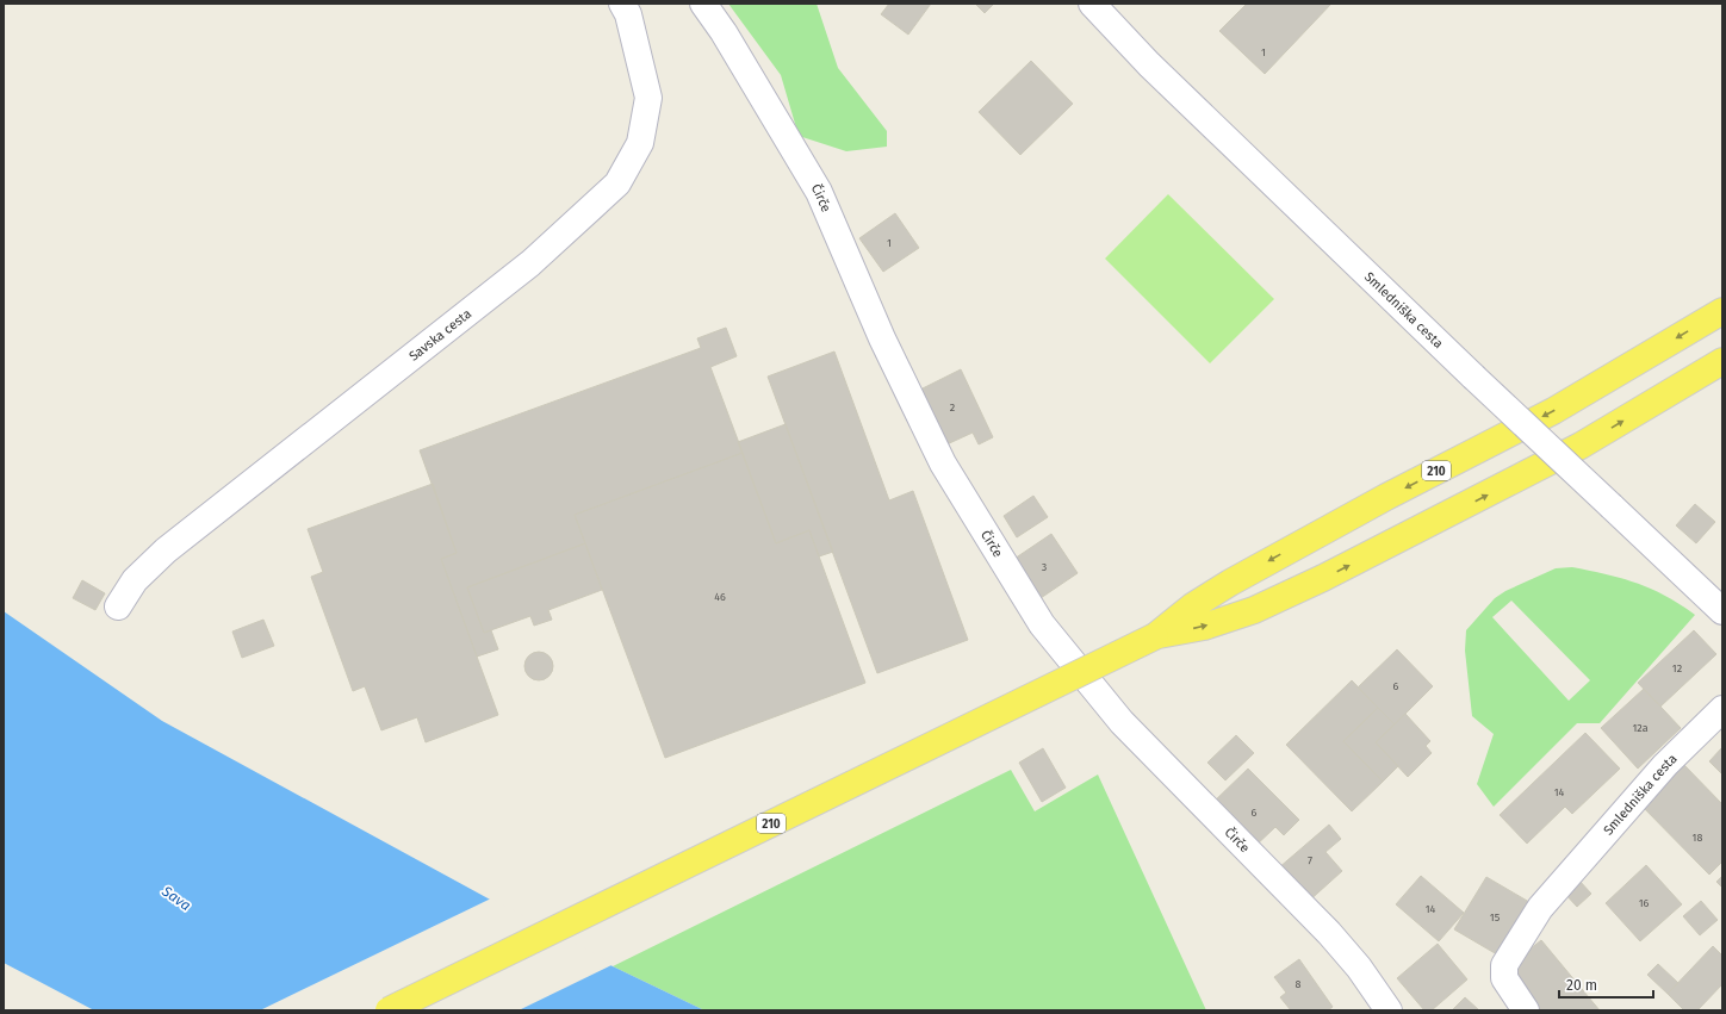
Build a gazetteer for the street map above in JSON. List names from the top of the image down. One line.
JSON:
{"streets":{"main road":["210"],"street":["Čirče","Smledniška cesta","Savska cesta"]},"water":["Sava"],"house_numbers":["1","1","2","3","46","12","6","12a","14","6","18","7","16","14","15","8"],"scale_bar":"20 m"}
